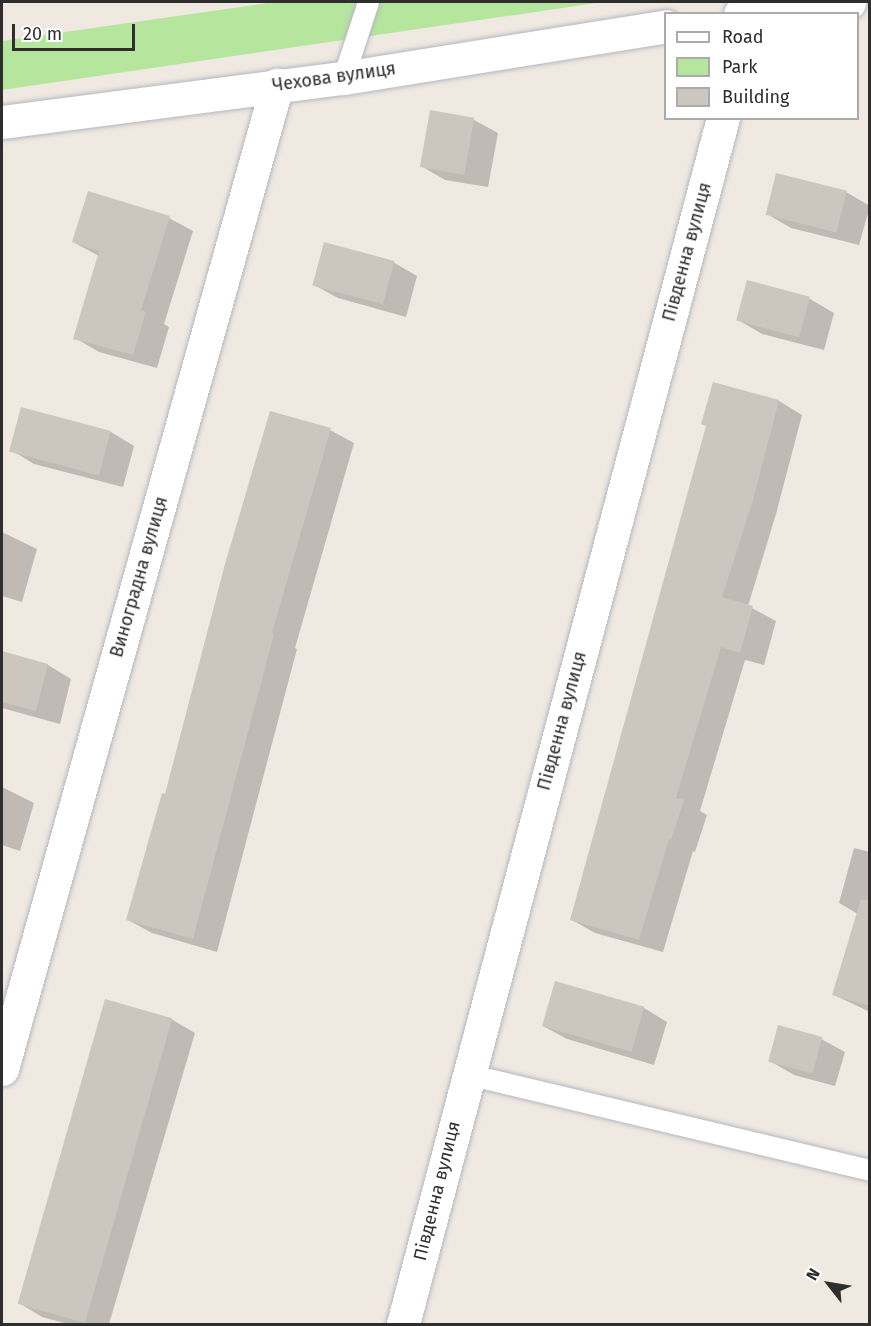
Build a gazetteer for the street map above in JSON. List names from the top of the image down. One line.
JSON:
{"streets":{"street":["Чехова вулиця","Південна вулиця","Виноградна вулиця"]},"crossings":[["Чехова вулиця","Виноградна вулиця"]],"legend":["Road","Park","Building"],"scale_bar":"20 m","north":"top left"}
